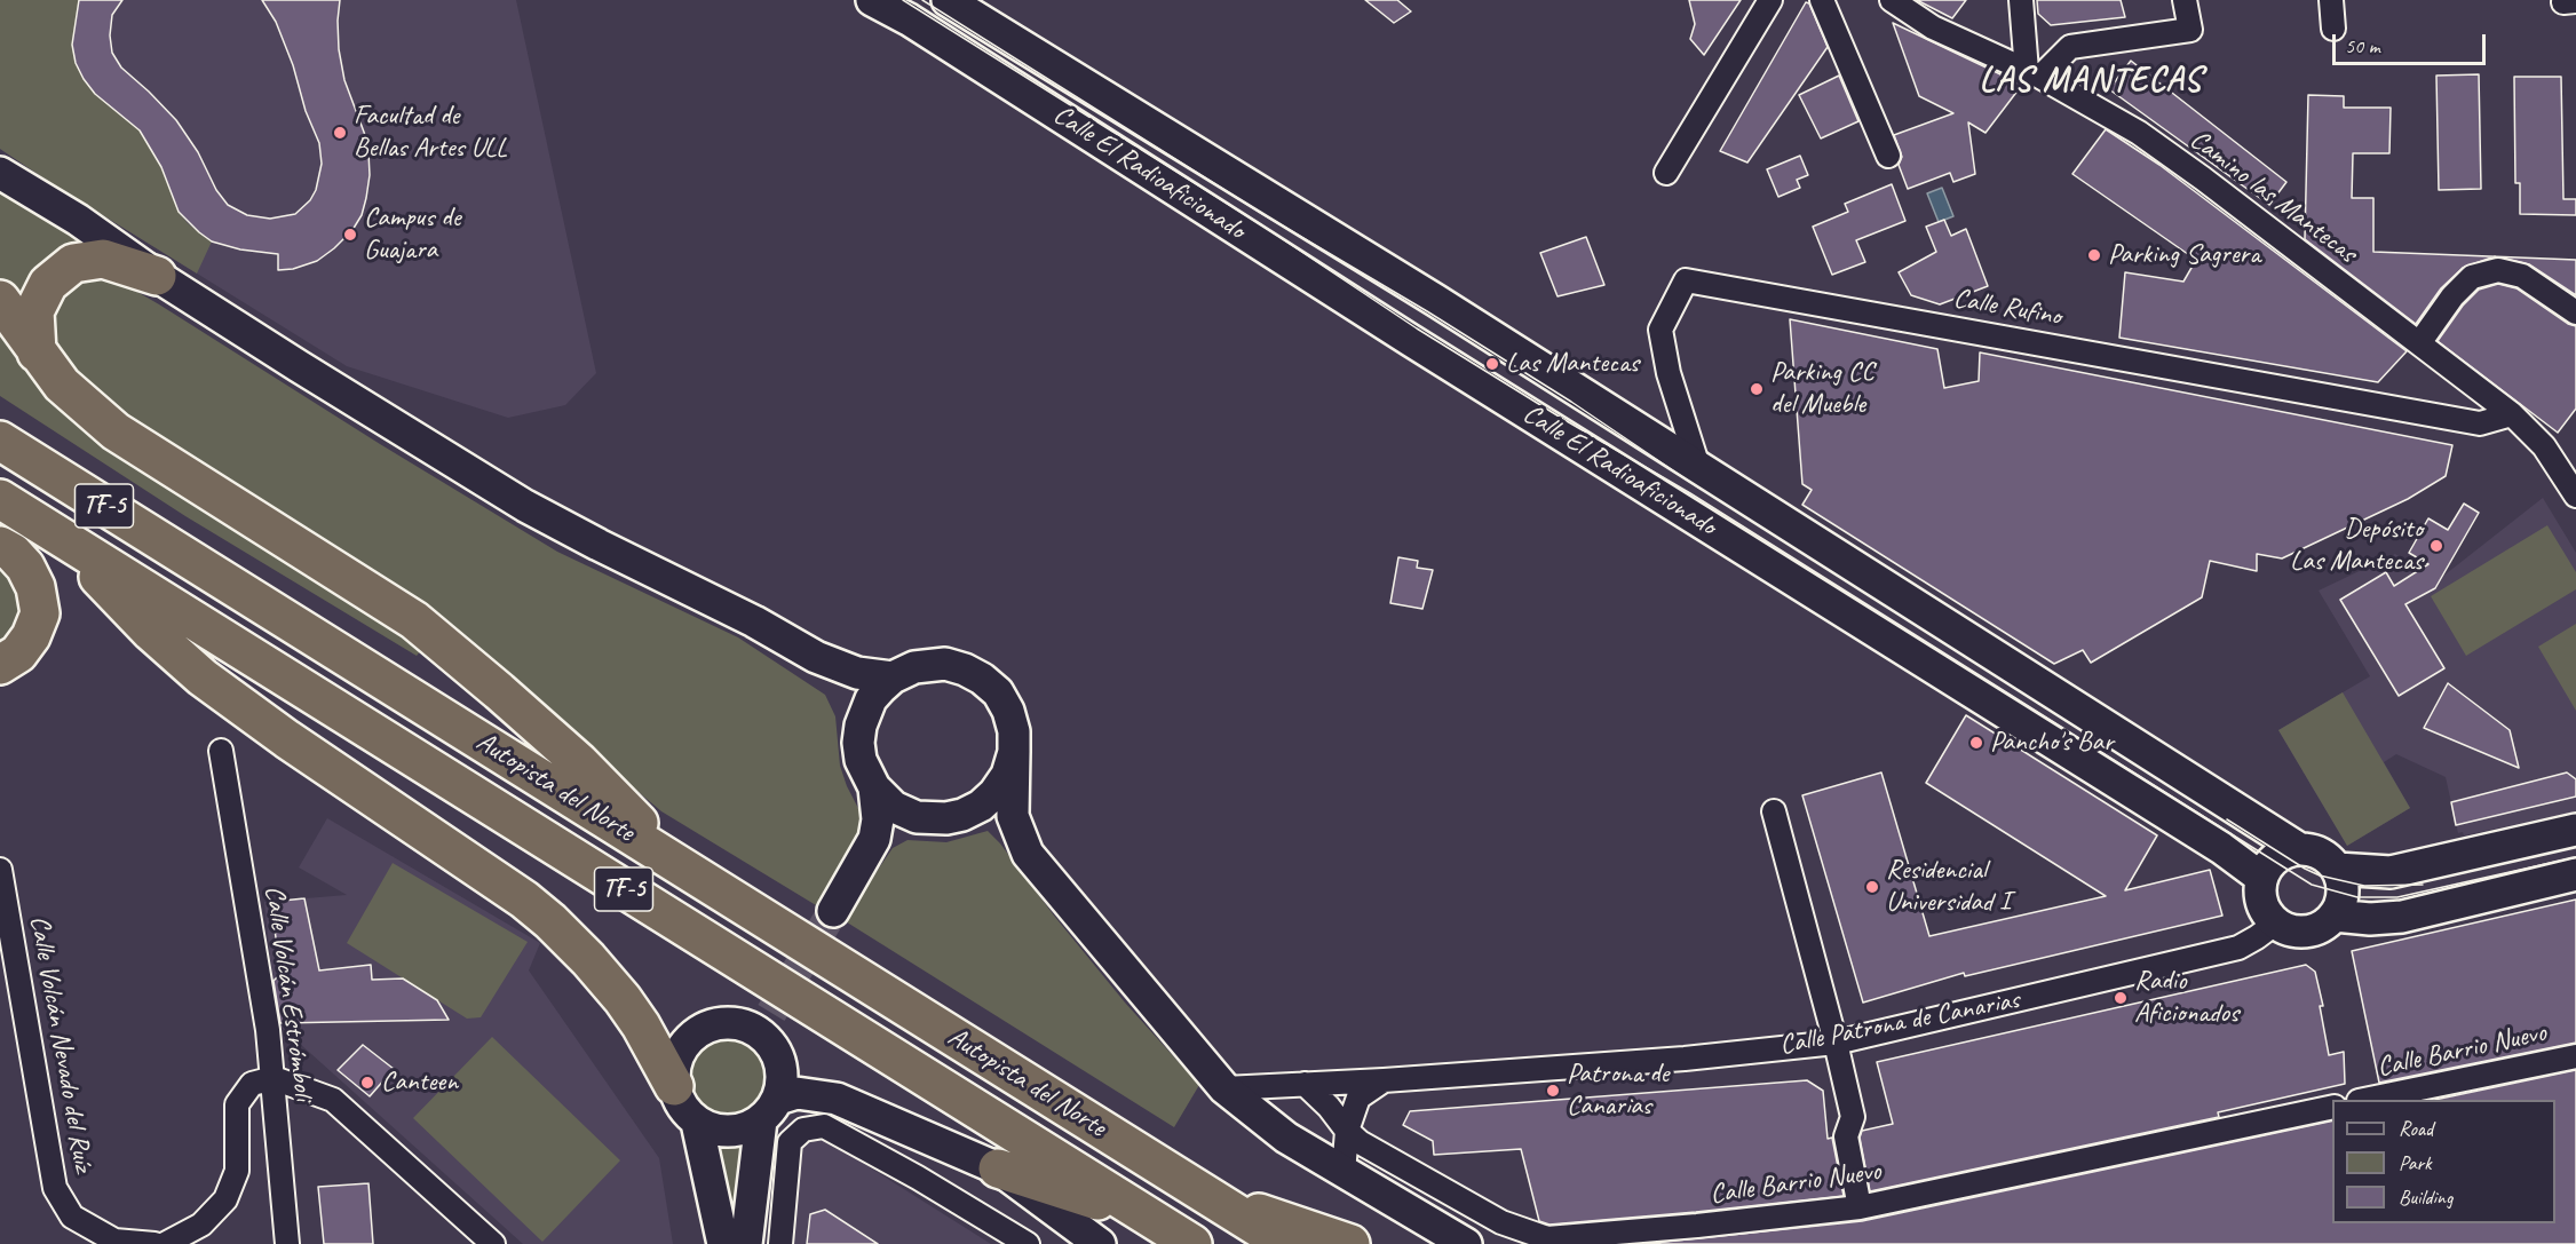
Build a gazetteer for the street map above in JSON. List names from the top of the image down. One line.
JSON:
{"streets":{"highway":["TF-5","Autopista del Norte"],"street":["Calle El Radioaficionado","Camino las Mantecas","Calle Rufino","Calle Volcán Estrómboli","Calle Patrona de Canarias","Calle Volcán Nevado del Ruíz","Calle Barrio Nuevo"]},"crossings":[["Calle El Radioaficionado","Calle Rufino"],["Calle El Radioaficionado","Calle Patrona de Canarias"],["Camino las Mantecas","Calle Rufino"],["Calle Patrona de Canarias","Calle Barrio Nuevo"]],"districts":["LAS MANTECAS"],"places":["Facultad de Bellas Artes ULL","Campus de Guajara","Parking Sagrera","Las Mantecas","Parking CC del Mueble","Depósito Las Mantecas","Pancho's Bar","Residencial Universidad I","Radio Aficionados","Canteen","Patrona de Canarias"],"legend":["Road","Park","Building"],"scale_bar":"50 m"}
